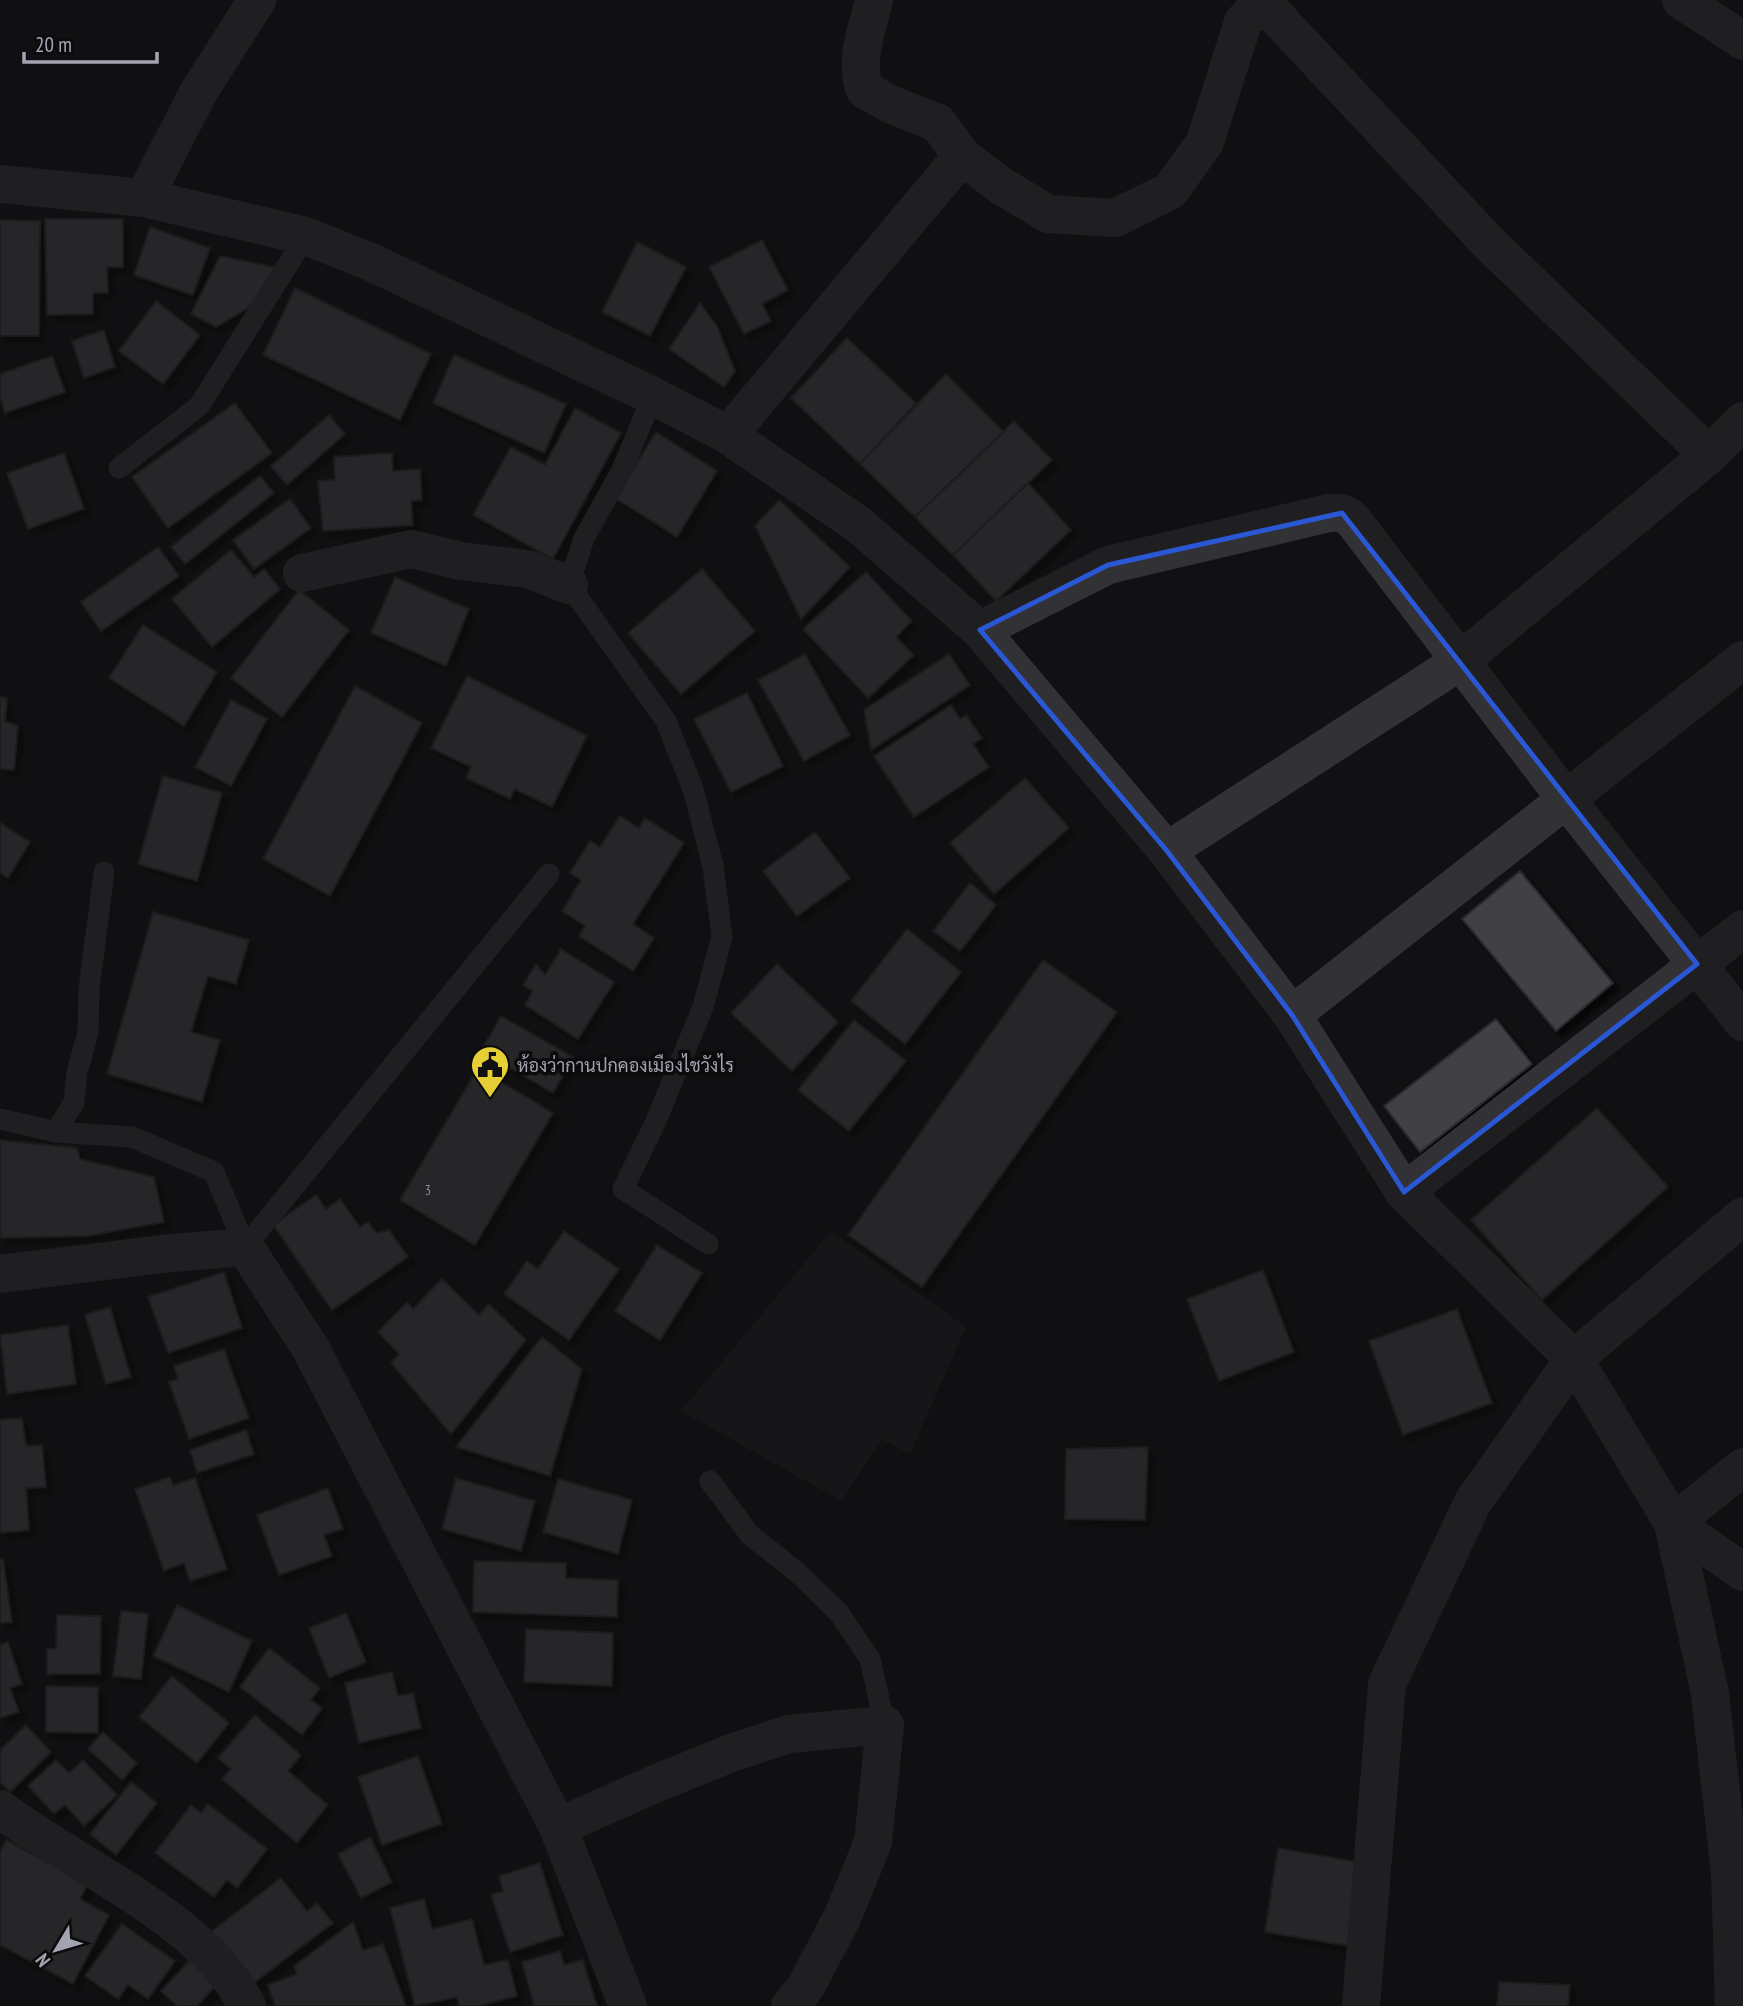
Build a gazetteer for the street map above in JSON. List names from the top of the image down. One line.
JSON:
{"places":{"public building":["ห้องว่ากานปกคองเมืองไชวังไร"]},"house_numbers":["3"],"scale_bar":"20 m","north":"bottom left"}
